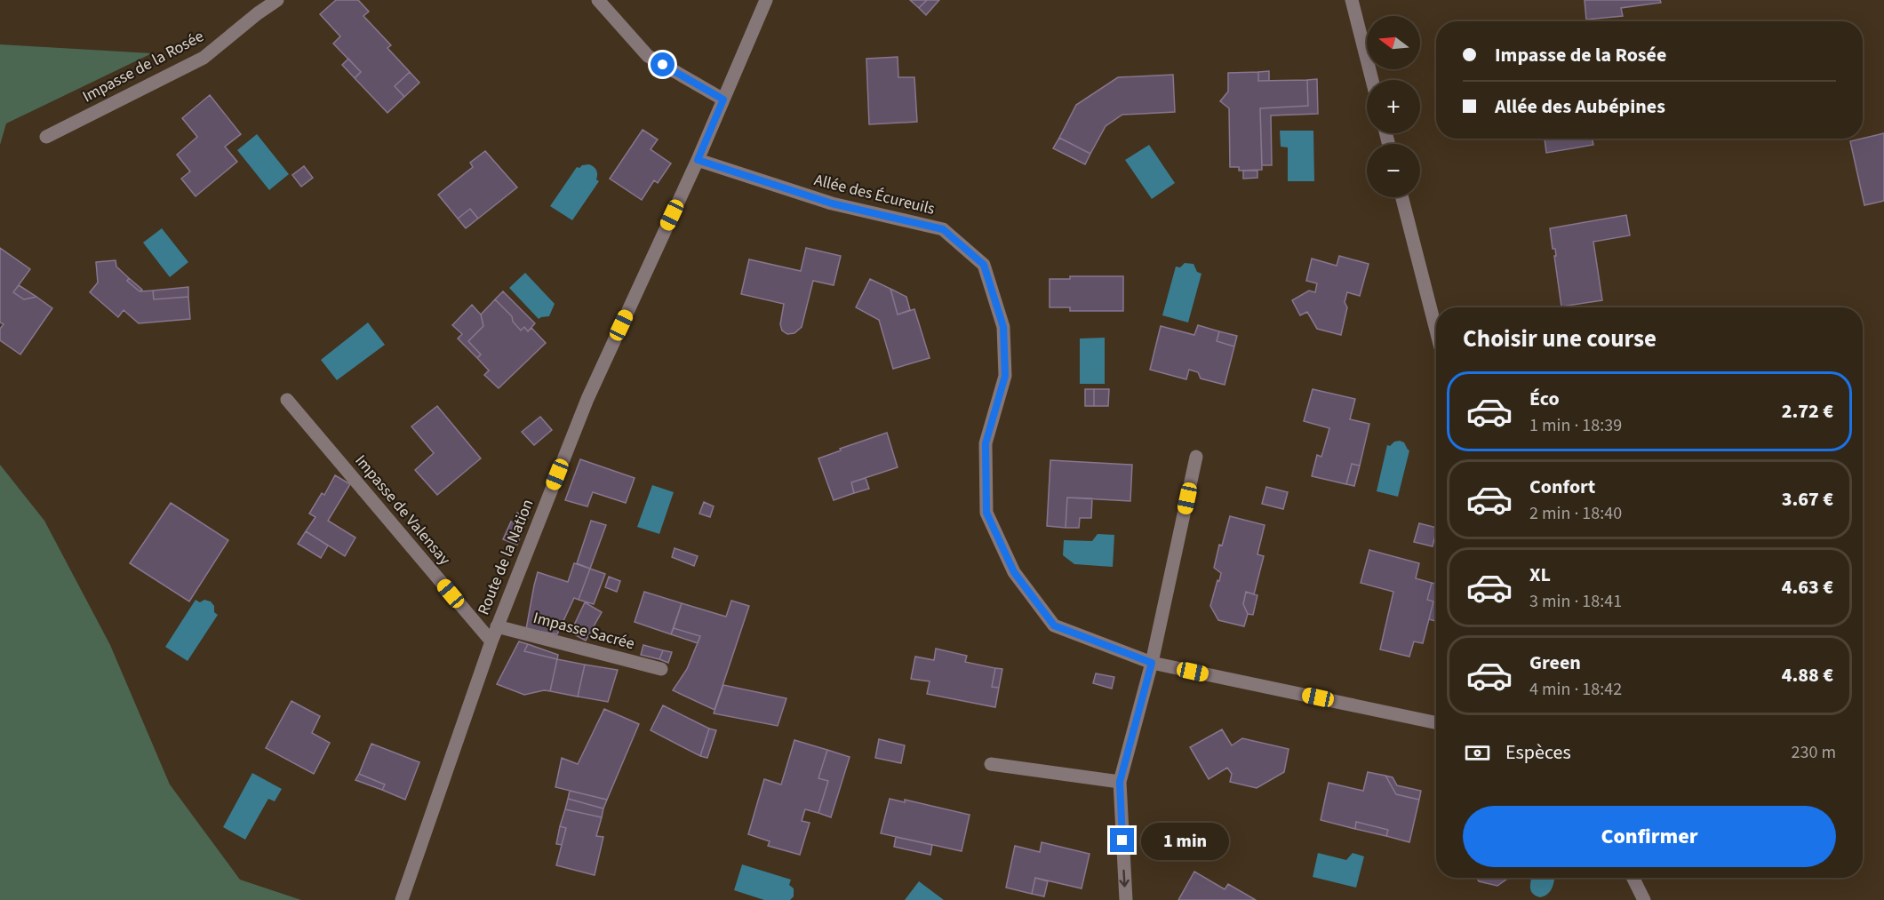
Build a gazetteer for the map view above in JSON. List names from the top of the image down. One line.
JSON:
{"streets":{"street":["Impasse de la Rosée","Allée des Écureuils","Impasse de Valensay","Route de la Nation","Impasse Sacrée"]},"crossings":[["Allée des Écureuils","Route de la Nation"],["Impasse de Valensay","Route de la Nation"],["Route de la Nation","Impasse Sacrée"]],"north":"left","page":{"map_buttons":["+","−"],"banner":["Impasse de la Rosée","Allée des Aubépines"],"heading":"Choisir une course","list":[{"name":"Éco","note":"1 min · 18:39","value":"2.72 €"},{"name":"Confort","note":"2 min · 18:40","value":"3.67 €"},{"name":"XL","note":"3 min · 18:41","value":"4.63 €"},{"name":"Green","note":"4 min · 18:42","value":"4.88 €"}],"pay":["Espèces","230 m"],"buttons":"Confirmer","bubble":"1 min"}}
